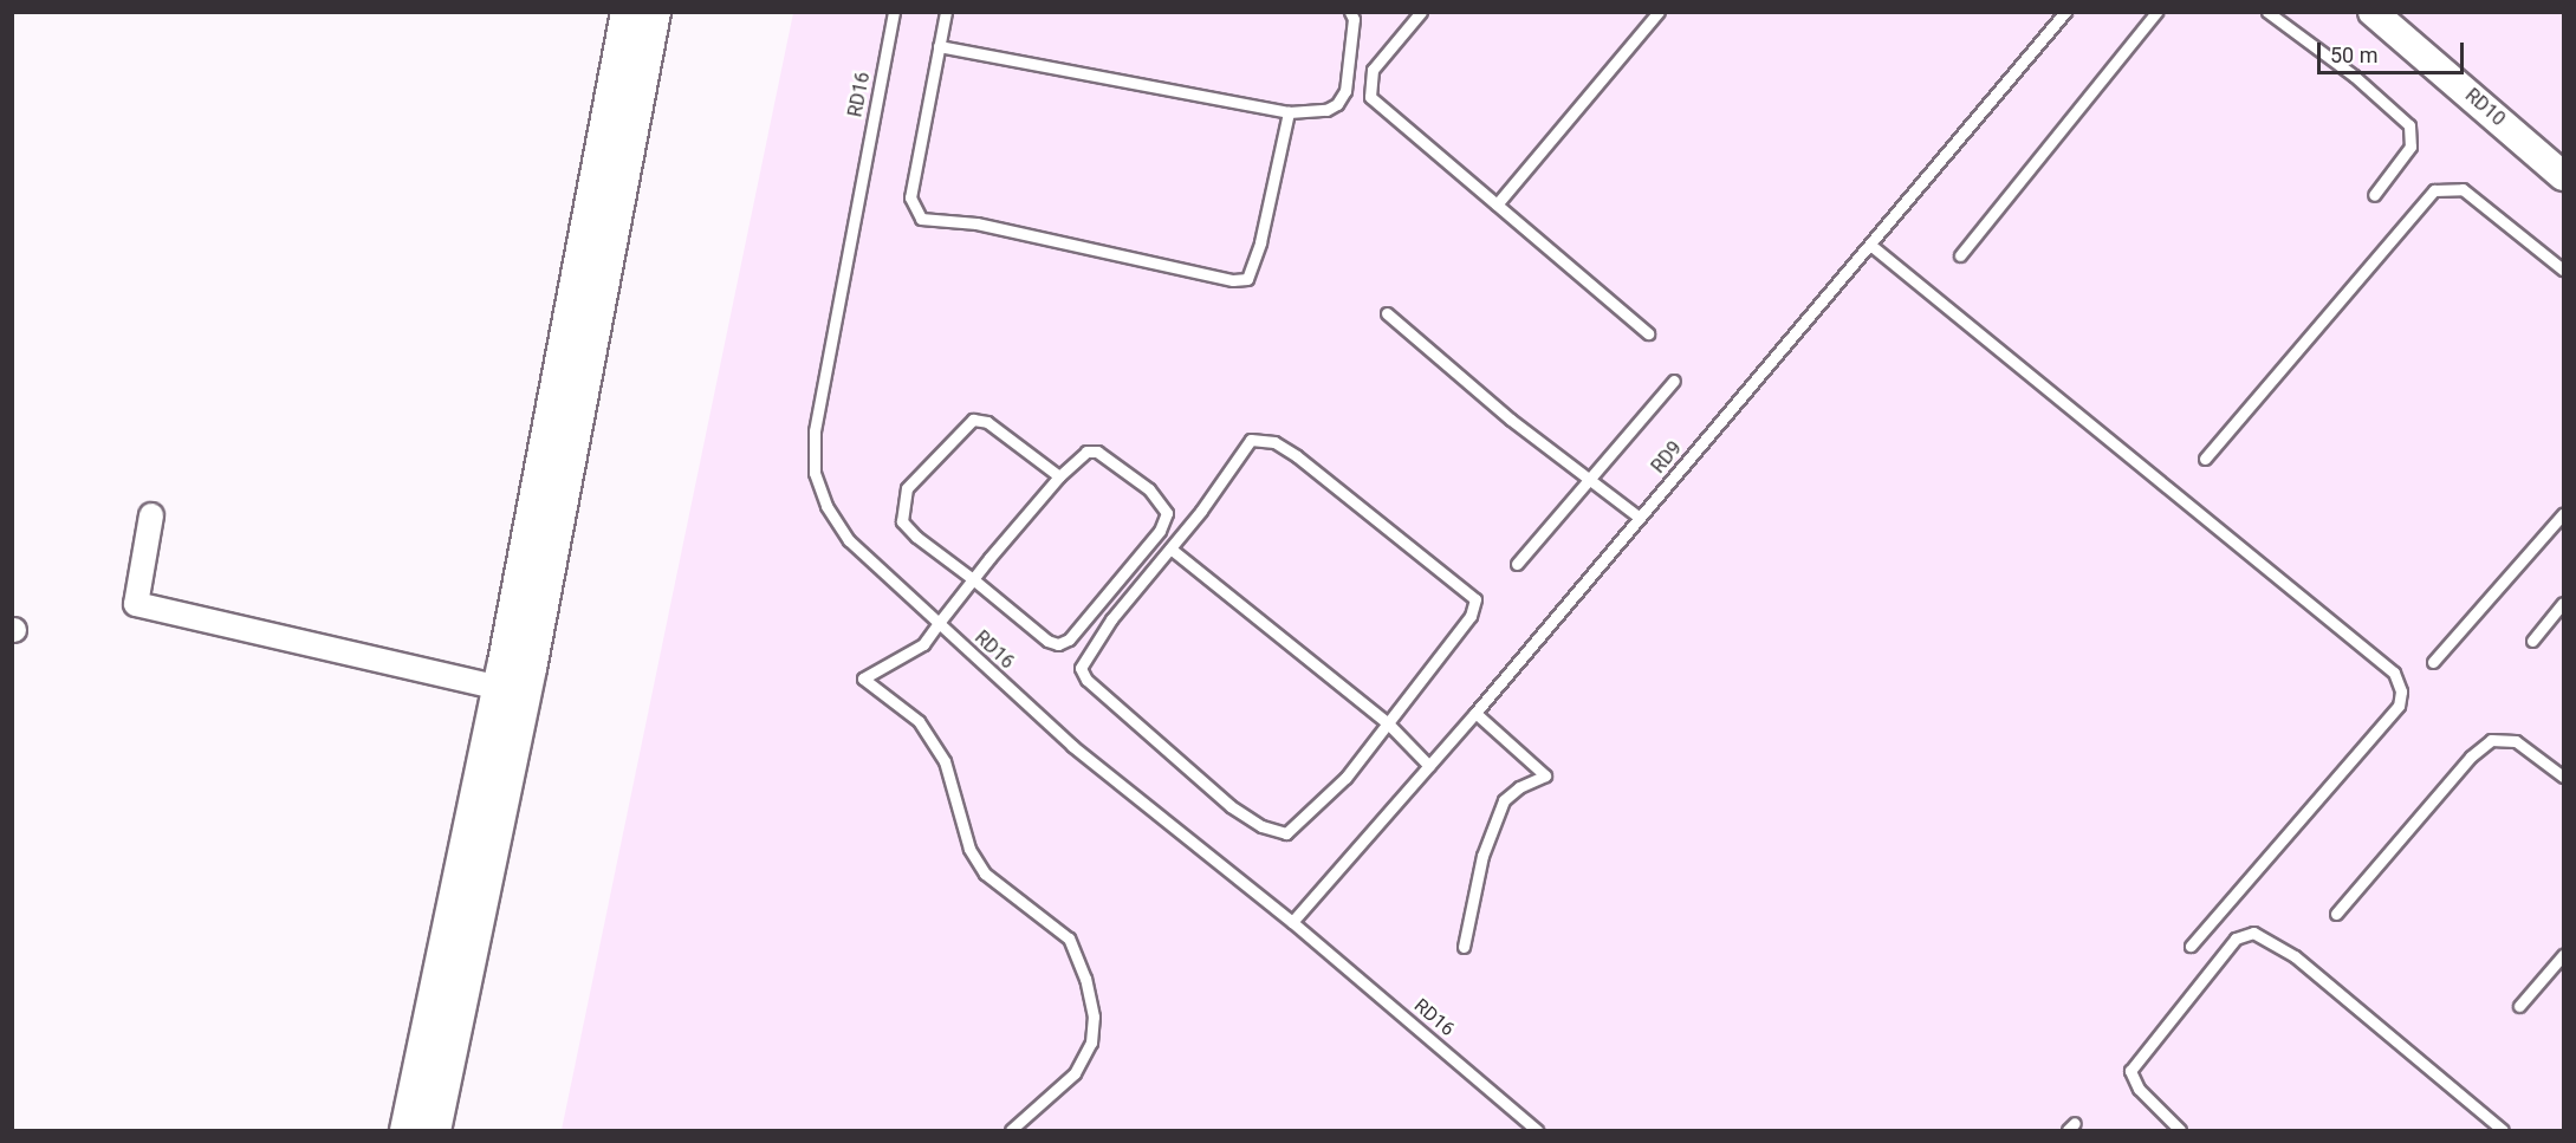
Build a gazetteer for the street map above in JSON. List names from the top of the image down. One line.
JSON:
{"streets":{"street":["RD10"],"lane":["RD16","RD9"]},"crossings":[["RD16","RD9"]],"scale_bar":"50 m"}
